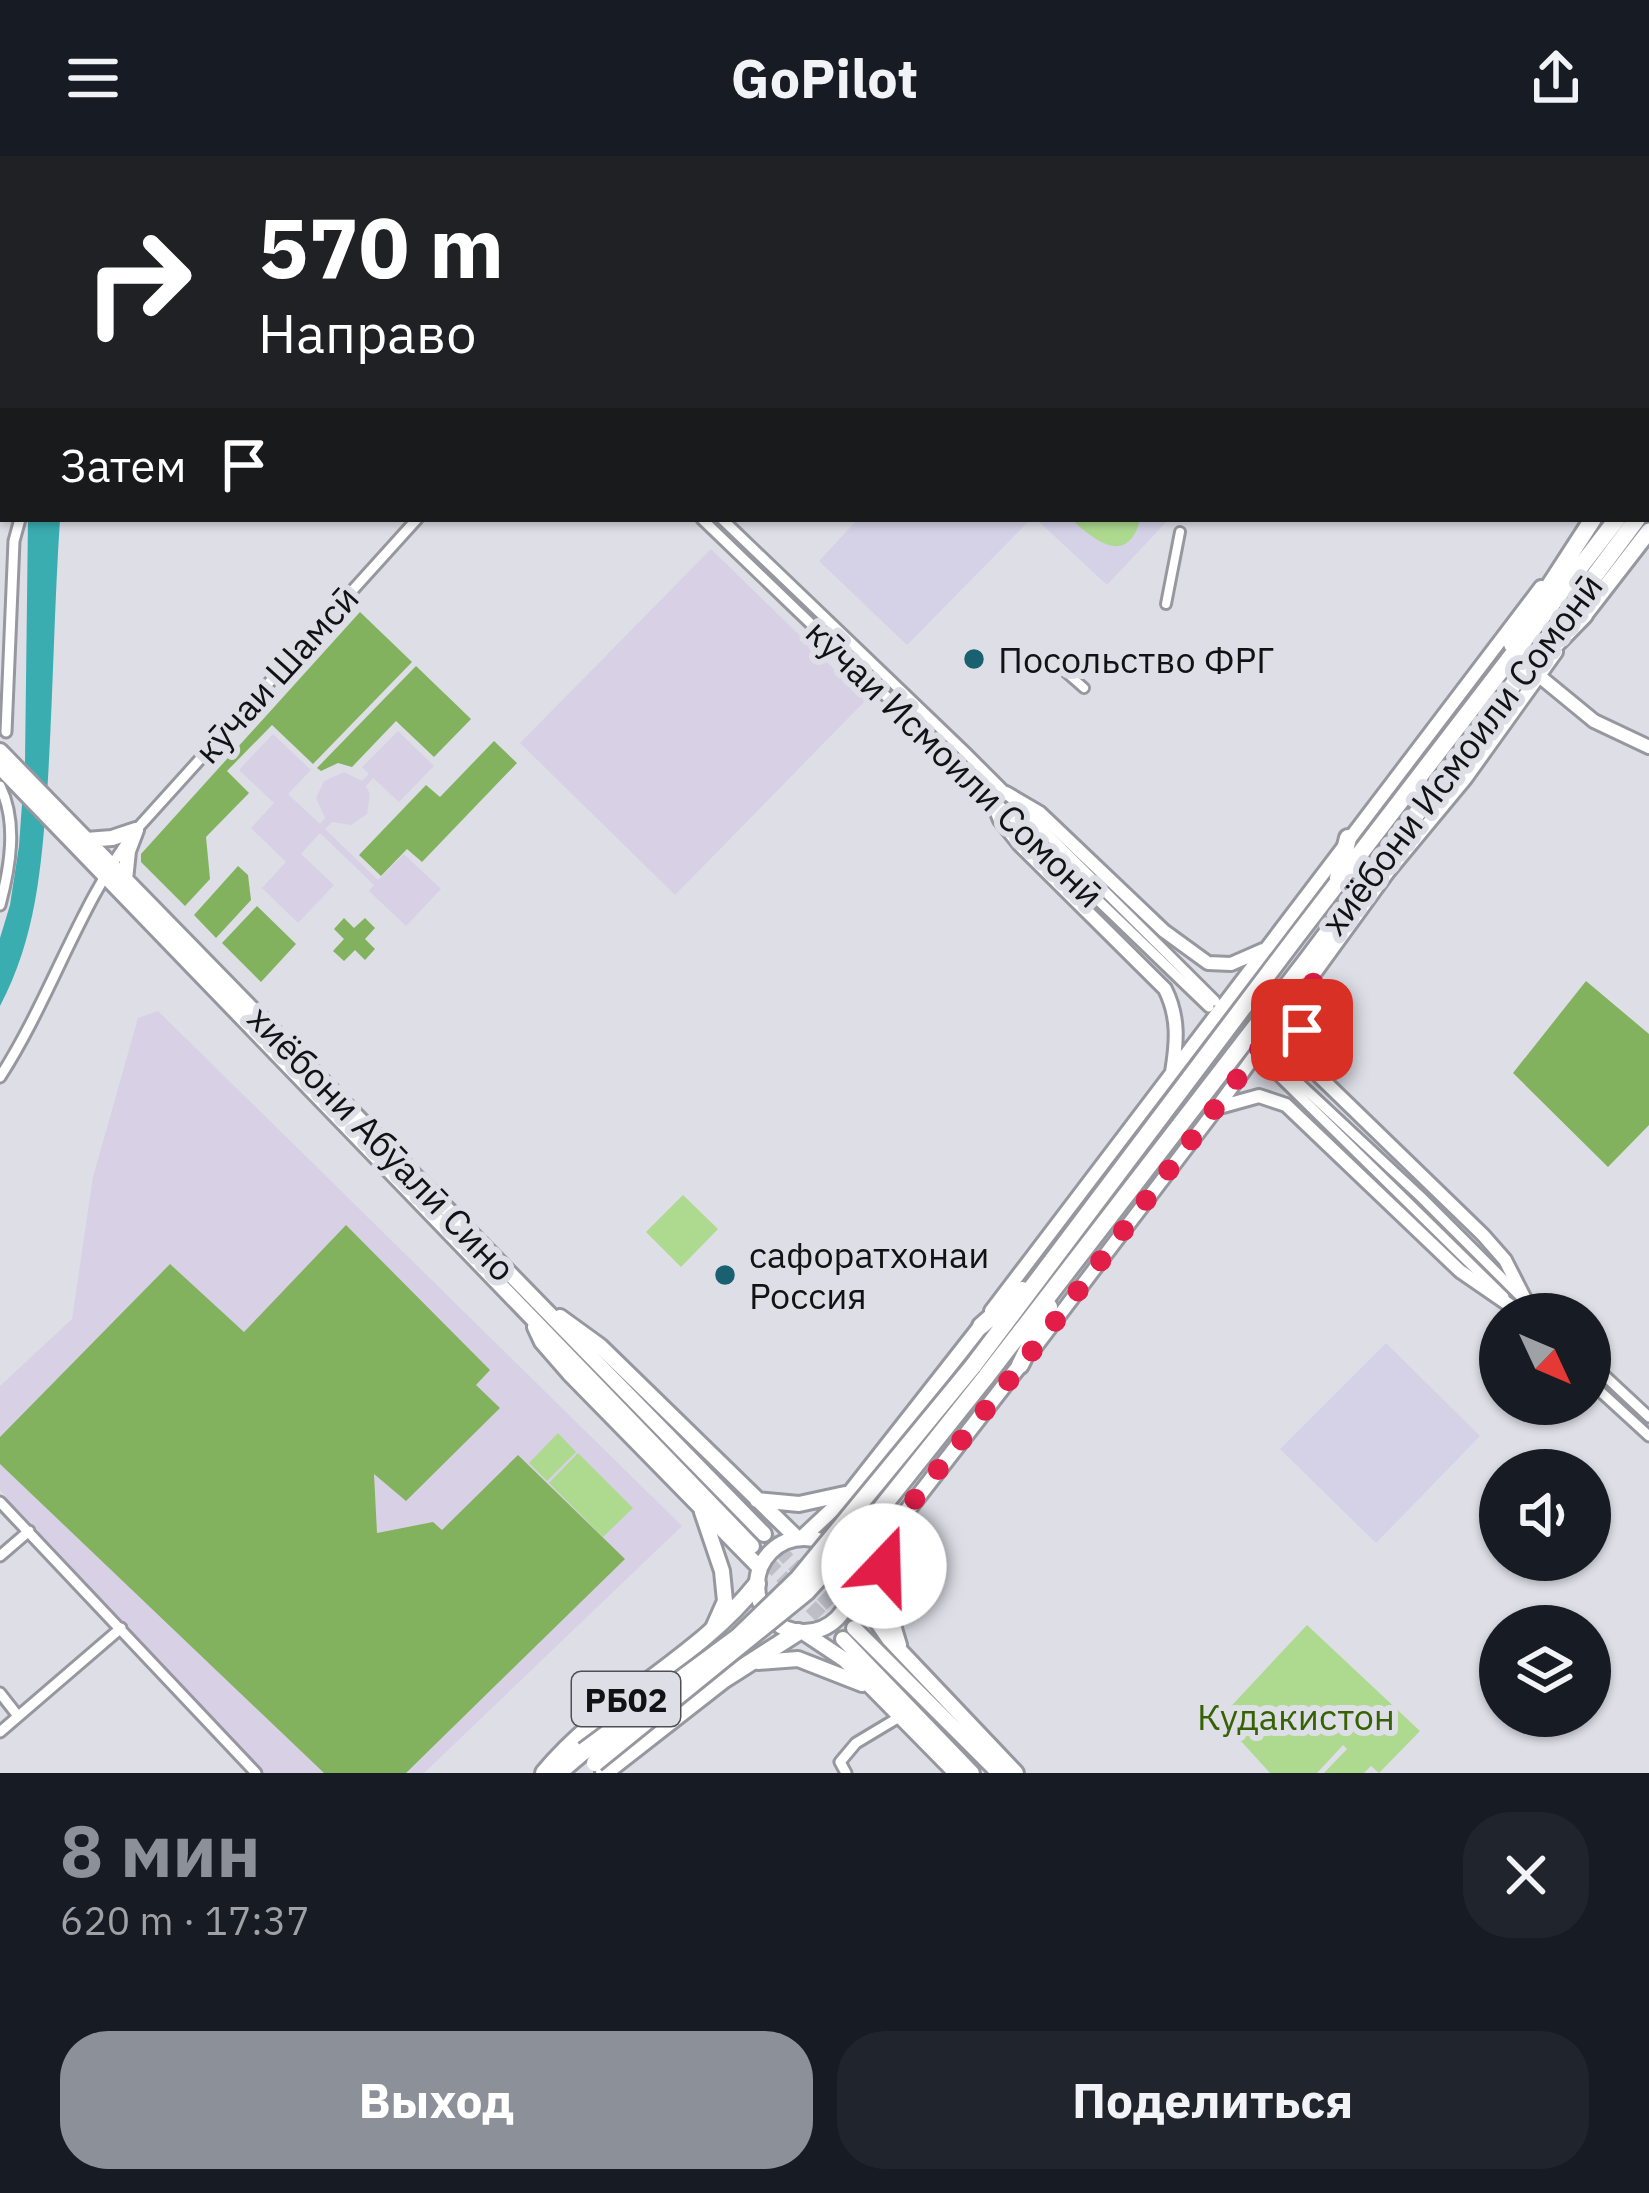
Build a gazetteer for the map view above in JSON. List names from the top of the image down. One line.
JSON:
{"streets":{"highway":["хиёбони Исмоили Сомонӣ","РБ02"],"main road":["хиёбони Абӯалӣ Сино"],"street":["кӯчаи Шамсӣ","кӯчаи Исмоили Сомонӣ"]},"crossings":[["кӯчаи Шамсӣ","хиёбони Абӯалӣ Сино"],["хиёбони Исмоили Сомонӣ","РБ02"]],"parks":["Кудакистон"],"places":["Посольство ФРГ","сафоратхонаи Россия"],"north":"bottom right","page":{"header":"GoPilot","turn":["570 m","Направо"],"then":"Затем","heading":["8 мин","620 m · 17:37"],"buttons":["Выход","Поделиться"]}}
